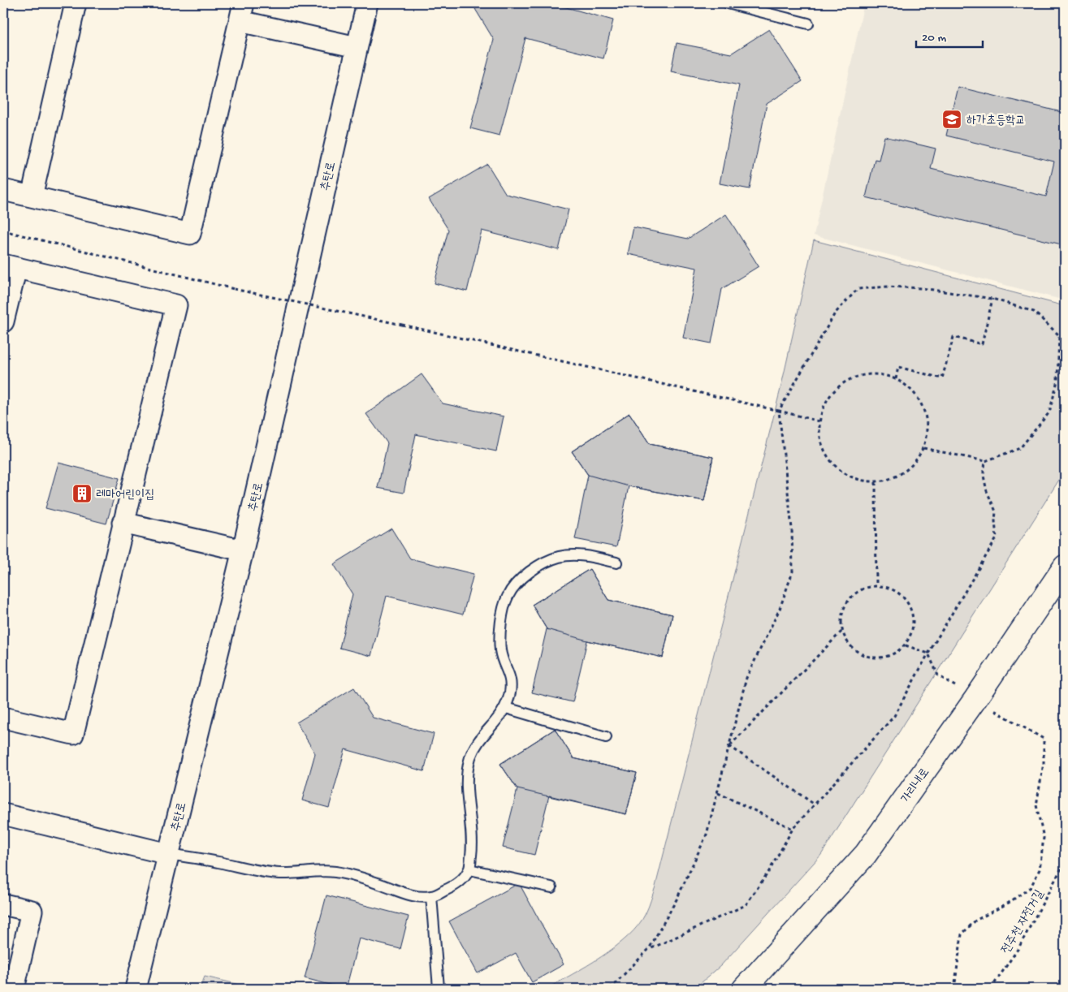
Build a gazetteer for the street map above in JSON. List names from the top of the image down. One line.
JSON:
{"streets":{"street":["추탄로","가리내로"],"path":["전주천 자전거길"]},"places":{"school or university":["하가초등학교"],"building":["레마어린이집"]},"scale_bar":"20 m"}
